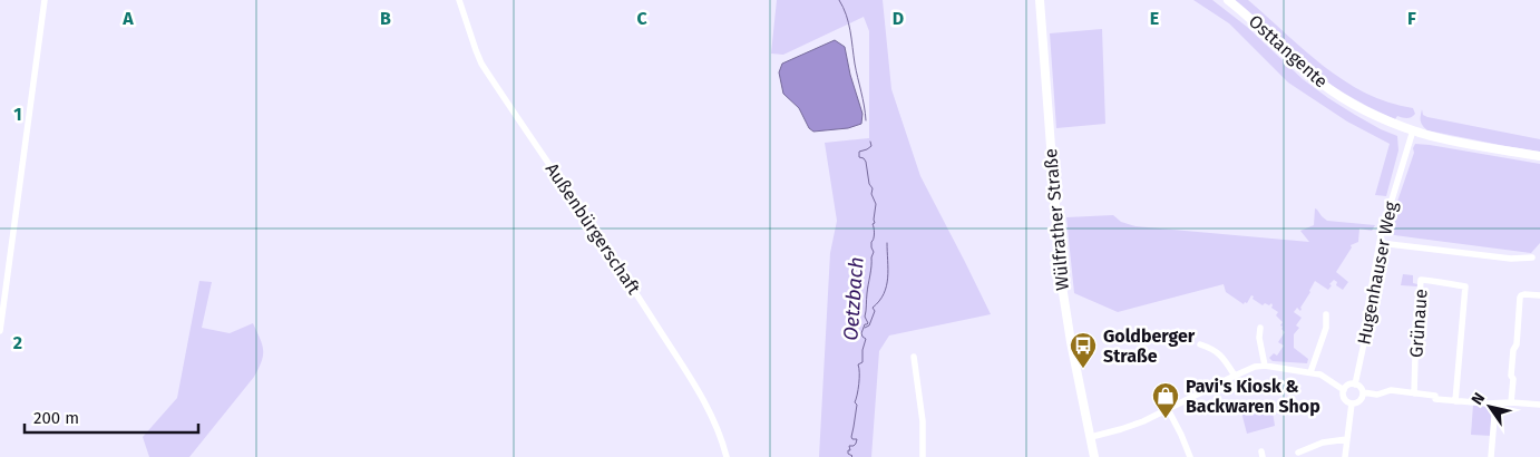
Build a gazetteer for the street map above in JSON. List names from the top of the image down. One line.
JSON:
{"streets":{"main road":["Osttangente","Wülfrather Straße"],"street":["Außenbürgerschaft","Hugenhauser Weg","Grünaue"]},"crossings":[["Osttangente","Hugenhauser Weg"]],"water":["Oetzbach"],"places":{"bus stop":["Goldberger Straße"],"shop":["Pavi's Kiosk & Backwaren Shop"]},"scale_bar":"200 m","north":"top left","grid":{"columns":["A","B","C","D","E","F"],"rows":["1","2"]}}
